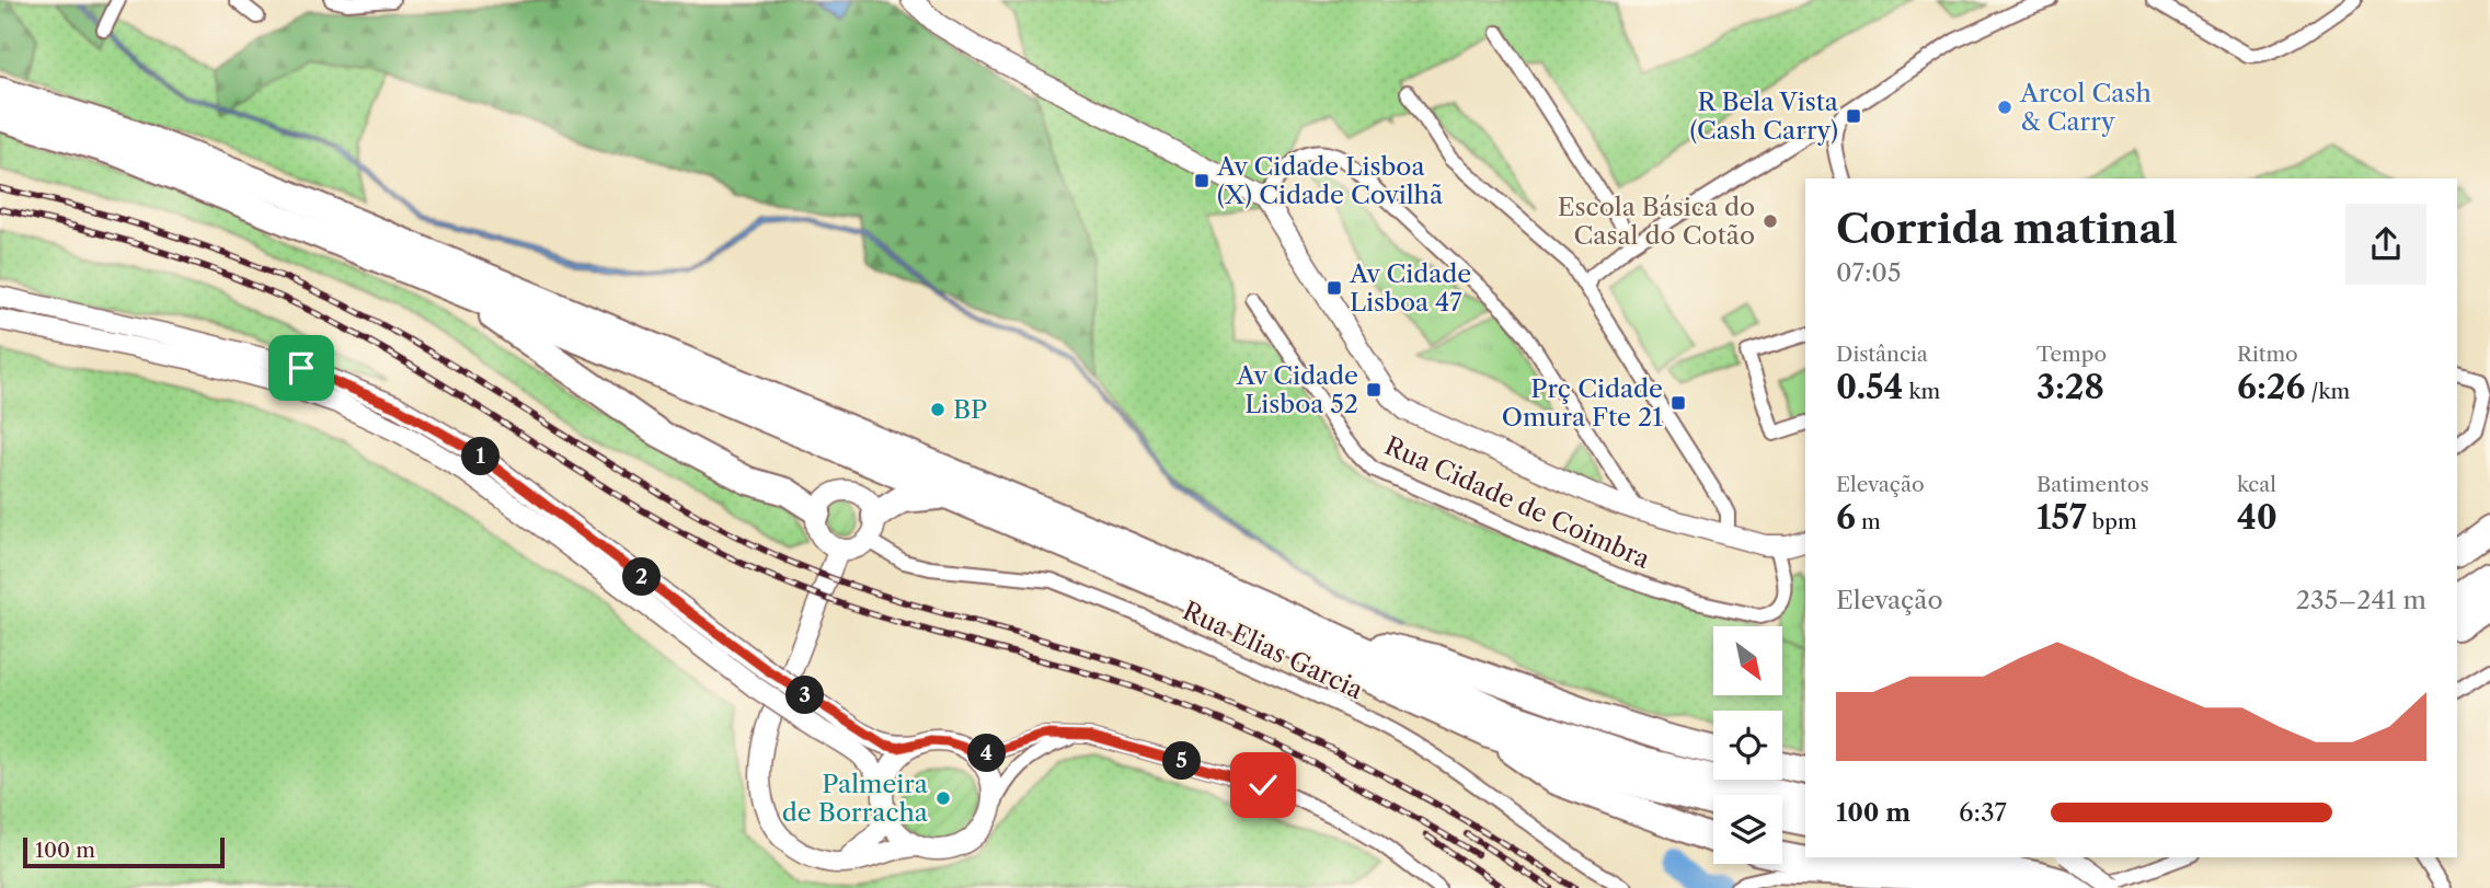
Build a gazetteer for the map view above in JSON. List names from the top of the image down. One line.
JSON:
{"streets":{"street":["Rua Cidade de Coimbra","Rua Elias Garcia"]},"places":{"other":["Arcol Cash & Carry","Escola Básica do Casal do Cotão","BP","Palmeira de Borracha"],"transit":["R Bela Vista (Cash Carry)","Av Cidade Lisboa (X) Cidade Covilhã","Av Cidade Lisboa 47","Av Cidade Lisboa 52","Prç Cidade Omura Fte 21"]},"scale_bar":"100 m","north":"bottom right","page":{"heading":["Corrida matinal","07:05"],"stats":[["Distância","0.54 km"],["Tempo","3:28"],["Ritmo","6:26 /km"],["Elevação","6 m"],["Batimentos","157 bpm"],["kcal","40"]],"pins":["1","2","3","4","5"],"chart":["Elevação","235–241 m"],"list":[{"name":"100 m","note":"6:37"}],"scale":"100 m"}}
